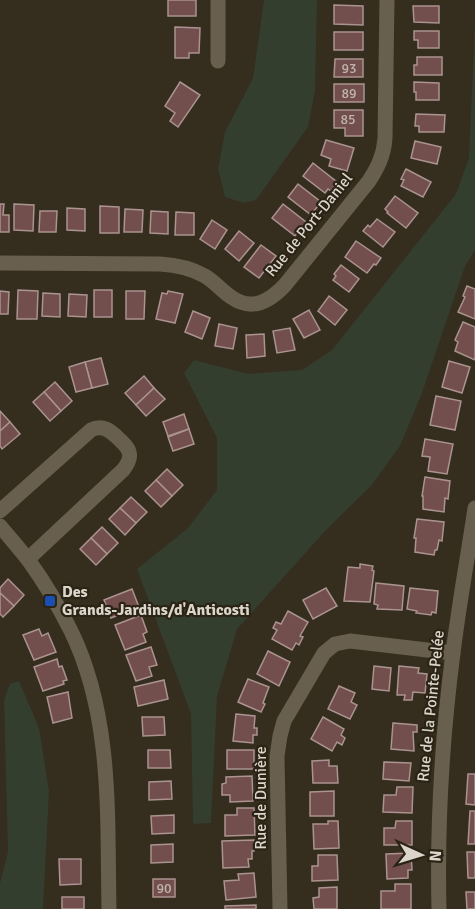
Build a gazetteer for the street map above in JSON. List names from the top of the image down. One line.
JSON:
{"streets":{"street":["Rue de Port-Daniel","Rue de la Pointe-Pelée","Rue de Dunière"]},"crossings":[["Rue de la Pointe-Pelée","Rue de Dunière"]],"places":{"transit":["Des Grands-Jardins/d'Anticosti"]},"house_numbers":["93","89","85","90"],"north":"right"}
